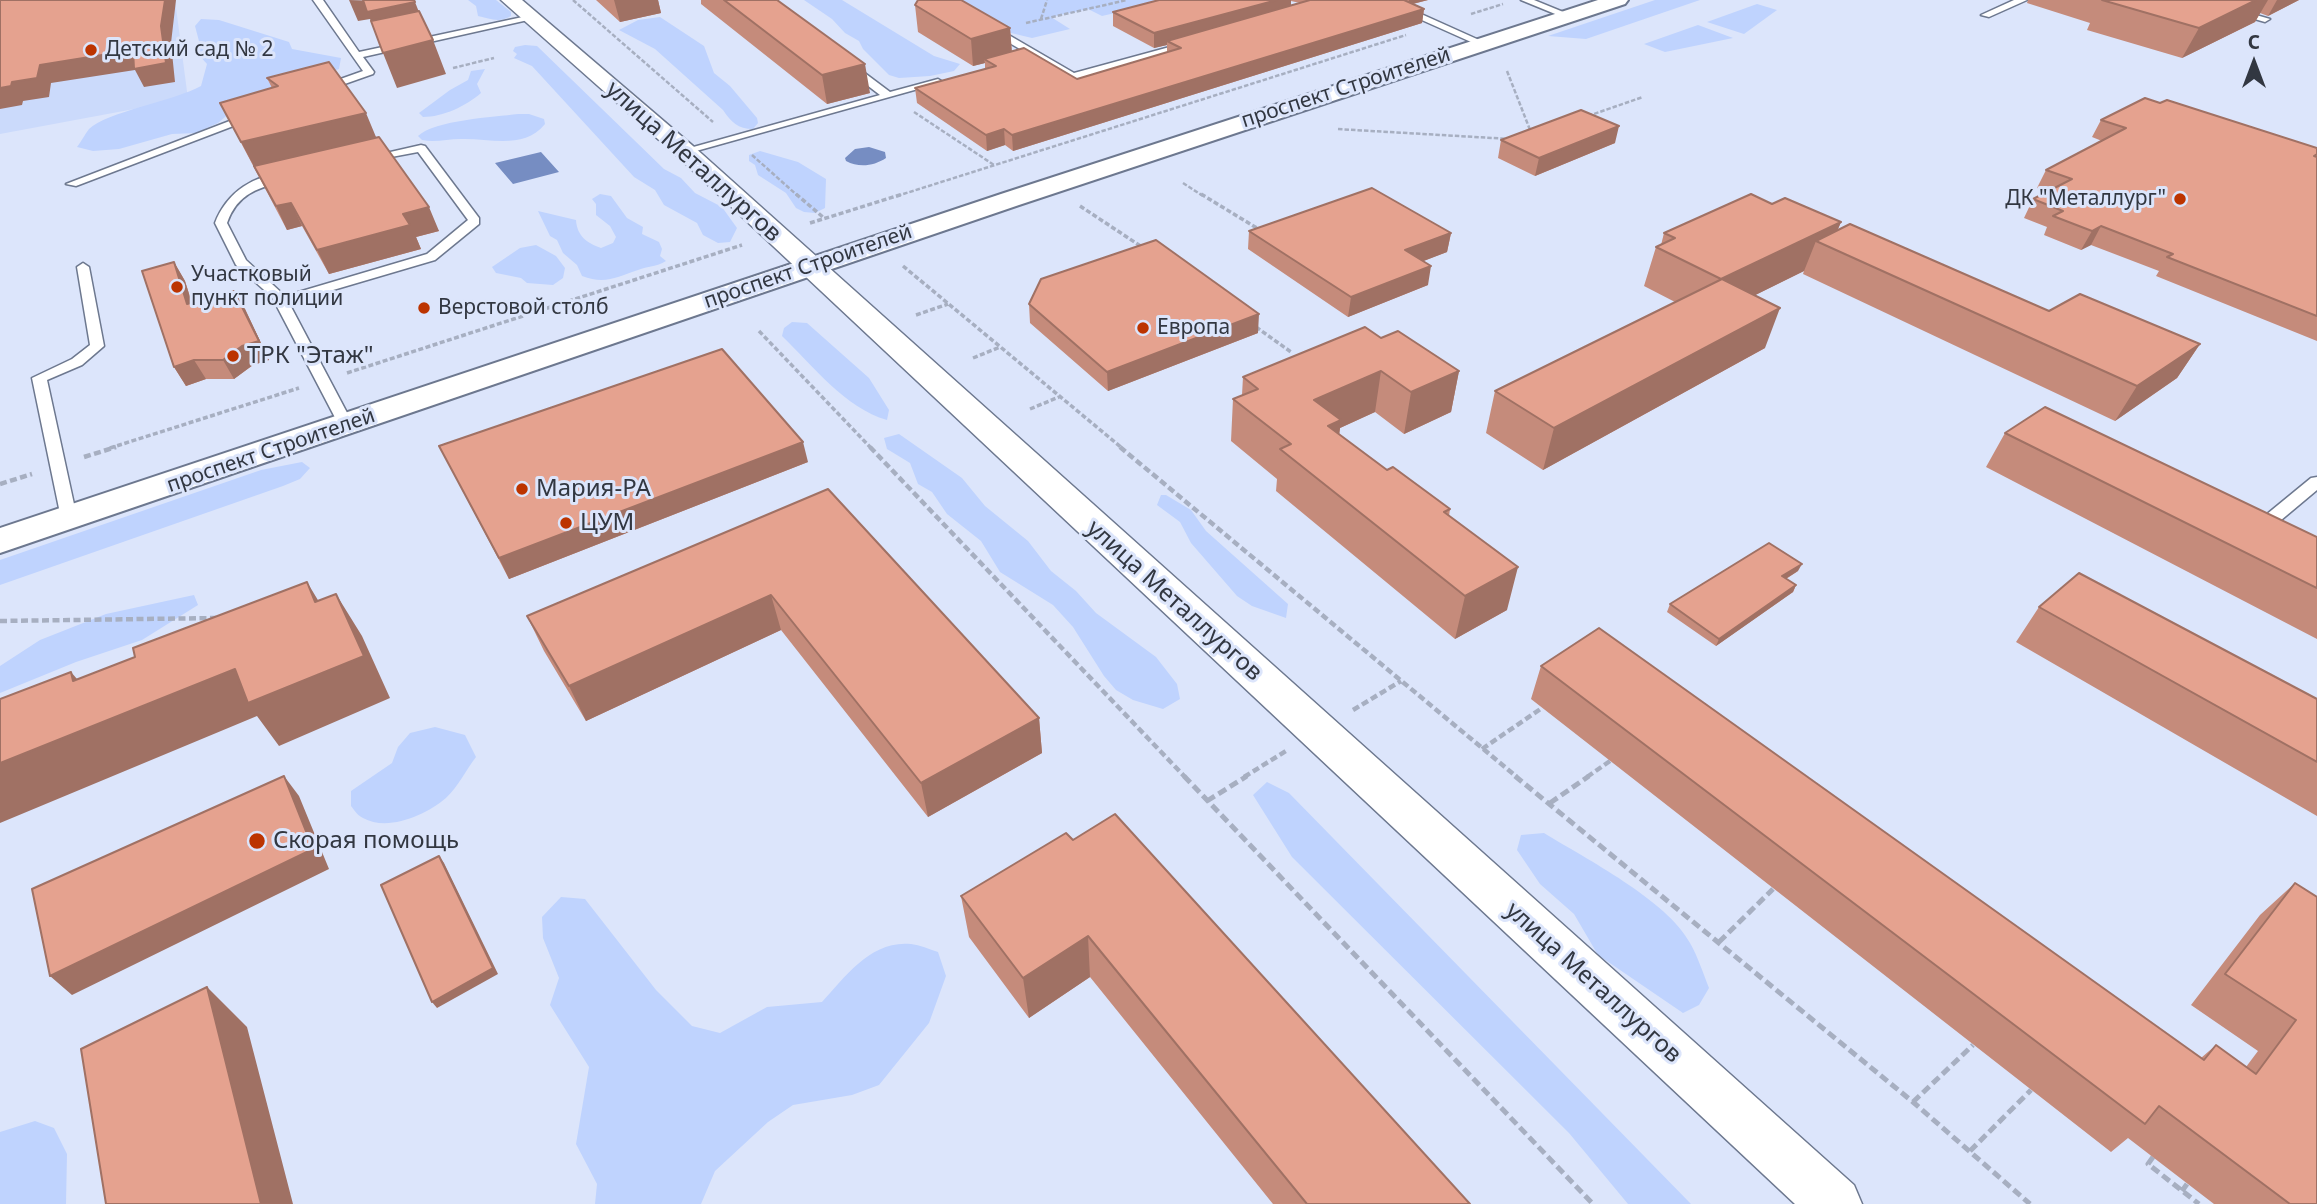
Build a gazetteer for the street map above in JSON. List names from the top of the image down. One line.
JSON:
{"streets":{"street":["проспект Строителей","улица Металлургов"]},"crossings":[["проспект Строителей","улица Металлургов"]],"places":["Детский сад № 2","ДК \"Металлург\"","Участковый пункт полиции","Верстовой столб","Европа","ТРК \"Этаж\"","Мария-РА","ЦУМ","Скорая помощь"],"north":"top"}
